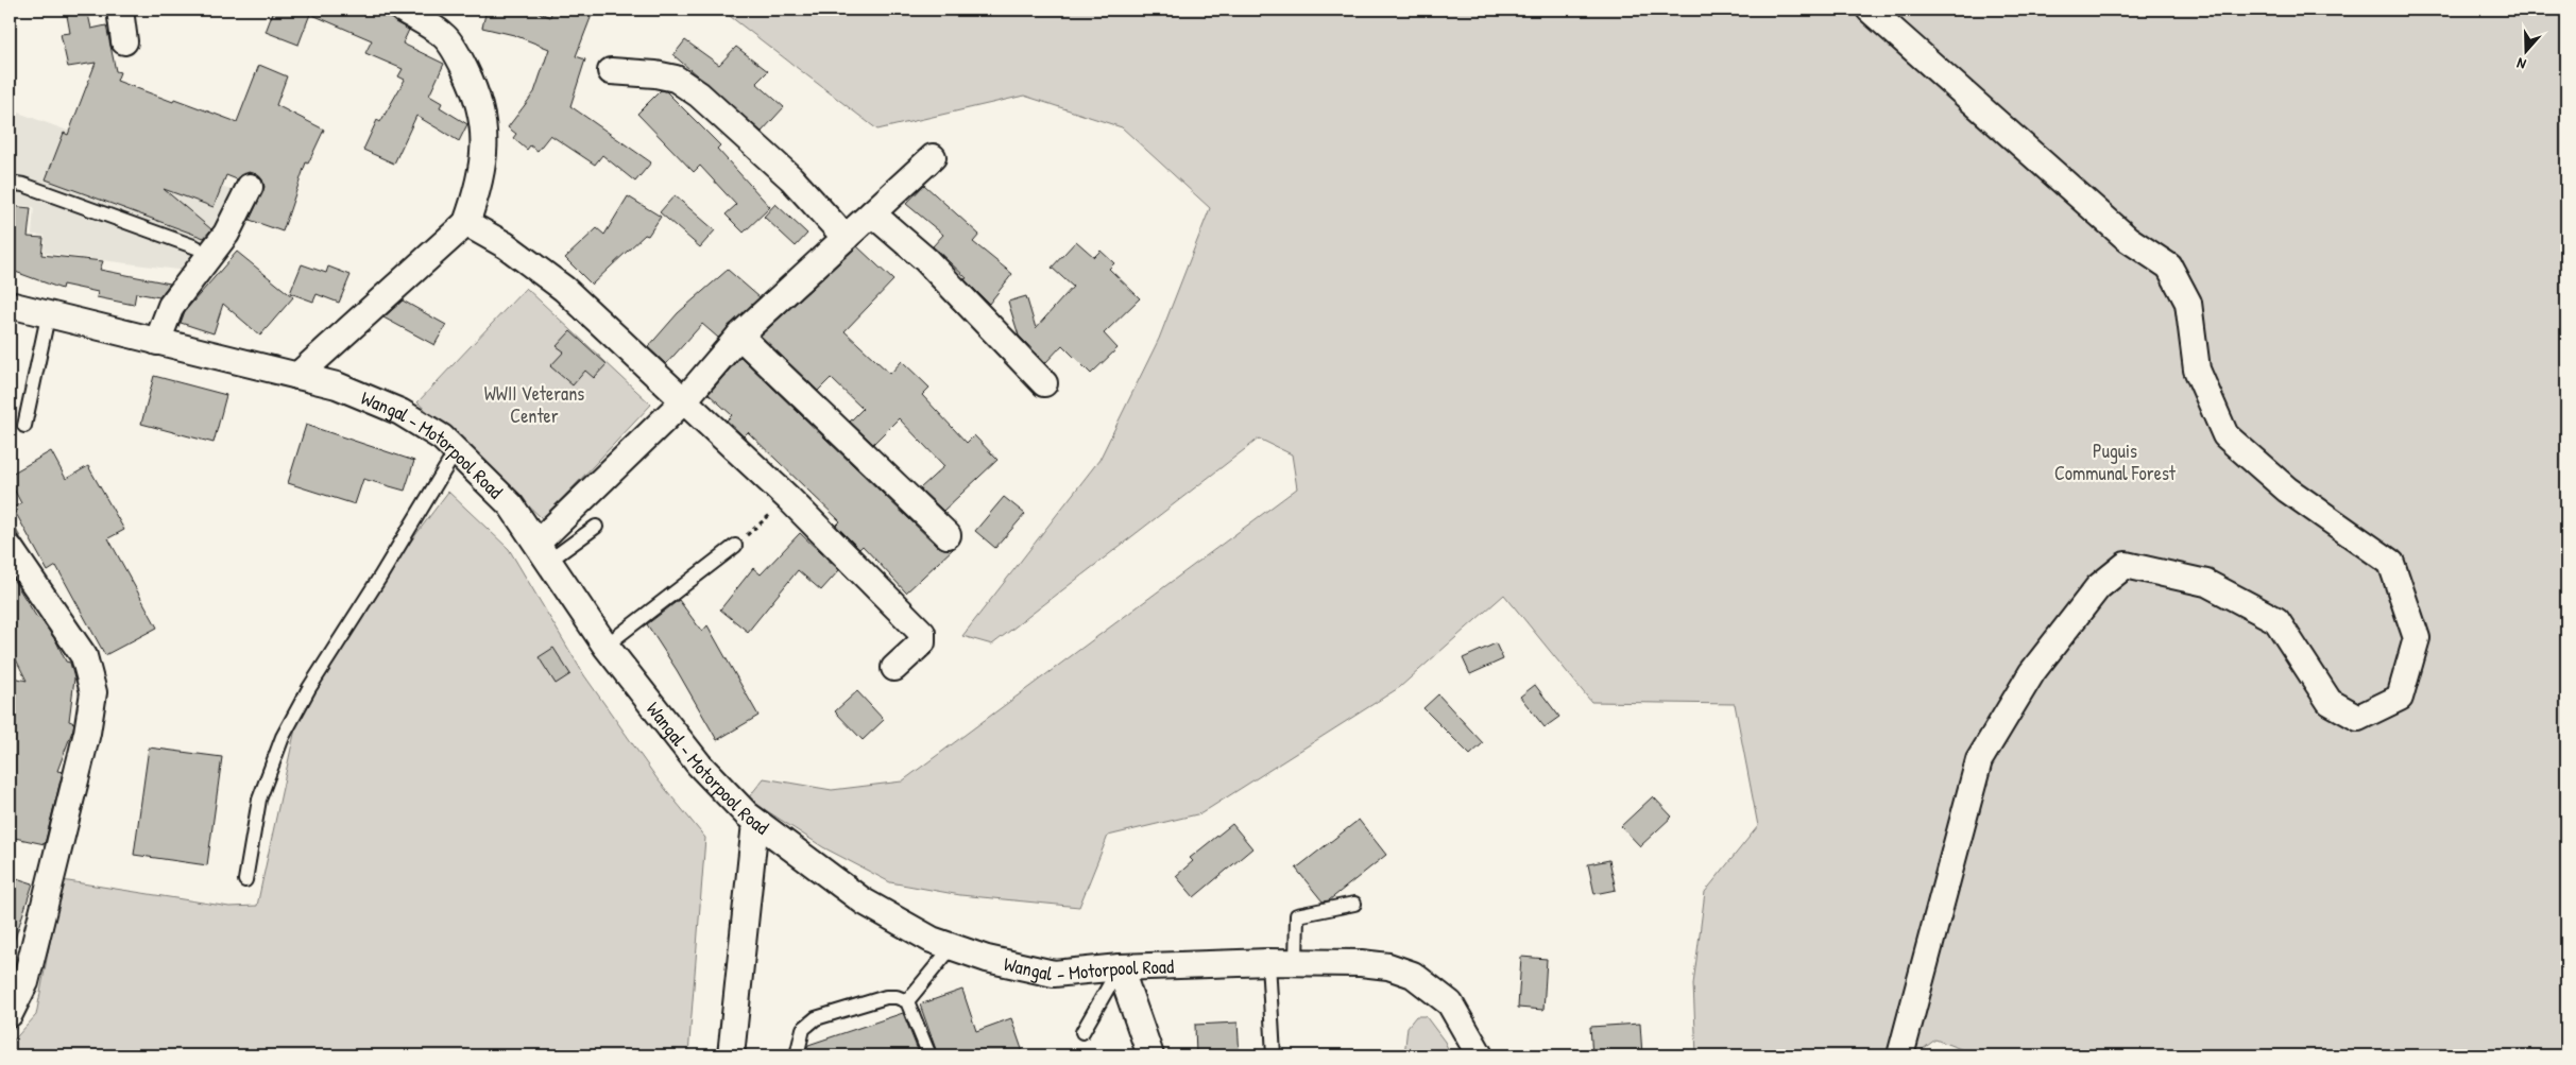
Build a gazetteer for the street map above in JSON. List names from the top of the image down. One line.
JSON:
{"streets":{"street":["Wangal - Motorpool Road"]},"parks":["WWII Veterans Center","Puguis Communal Forest"],"north":"bottom"}
